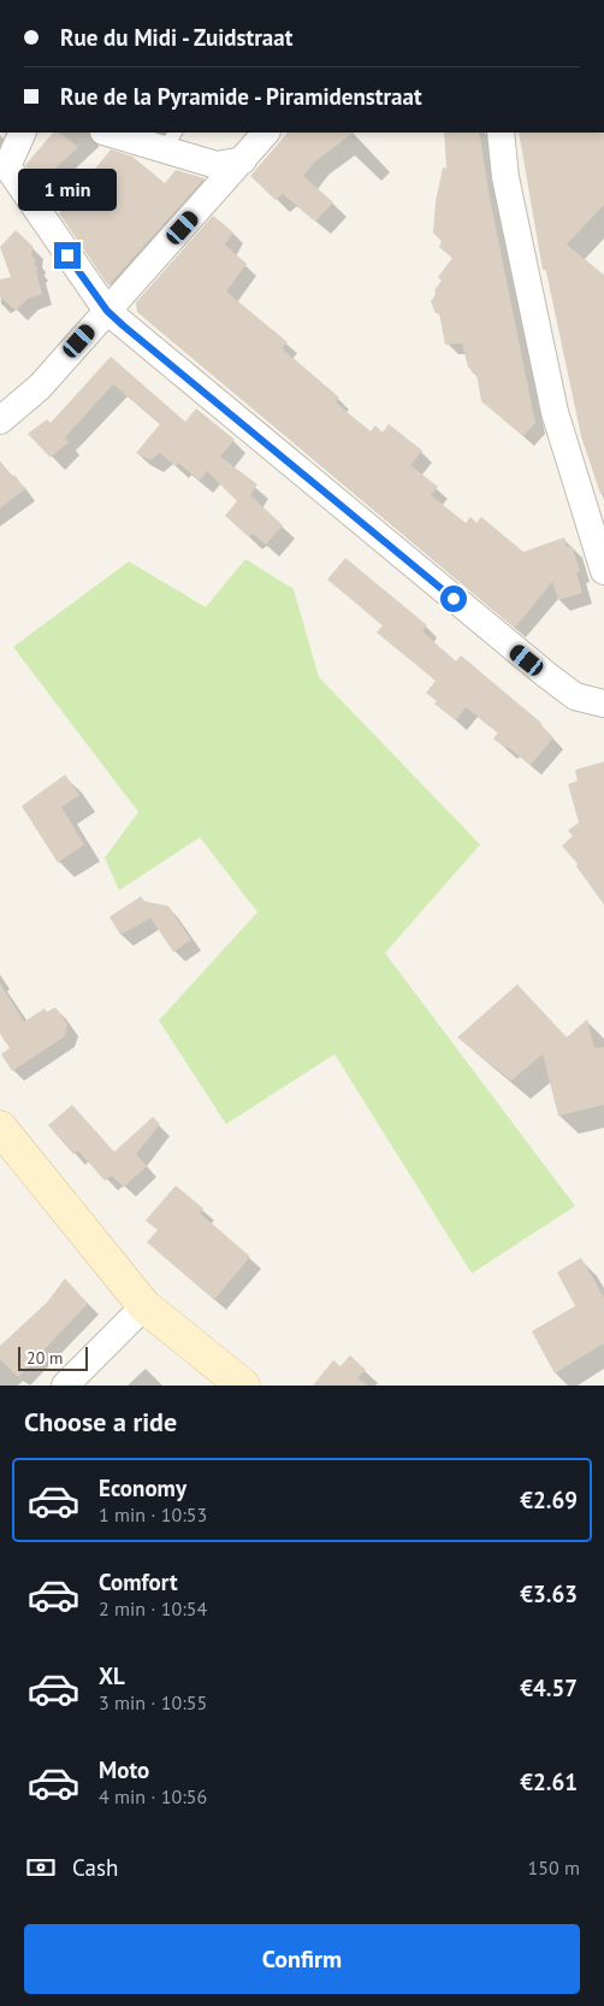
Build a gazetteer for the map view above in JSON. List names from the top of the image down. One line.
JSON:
{"scale_bar":"20 m","page":{"banner":["Rue du Midi - Zuidstraat","Rue de la Pyramide - Piramidenstraat"],"bubble":"1 min","scale":"20 m","heading":"Choose a ride","list":[{"name":"Economy","note":"1 min · 10:53","value":"€2.69"},{"name":"Comfort","note":"2 min · 10:54","value":"€3.63"},{"name":"XL","note":"3 min · 10:55","value":"€4.57"},{"name":"Moto","note":"4 min · 10:56","value":"€2.61"}],"pay":["Cash","150 m"],"buttons":"Confirm"}}
